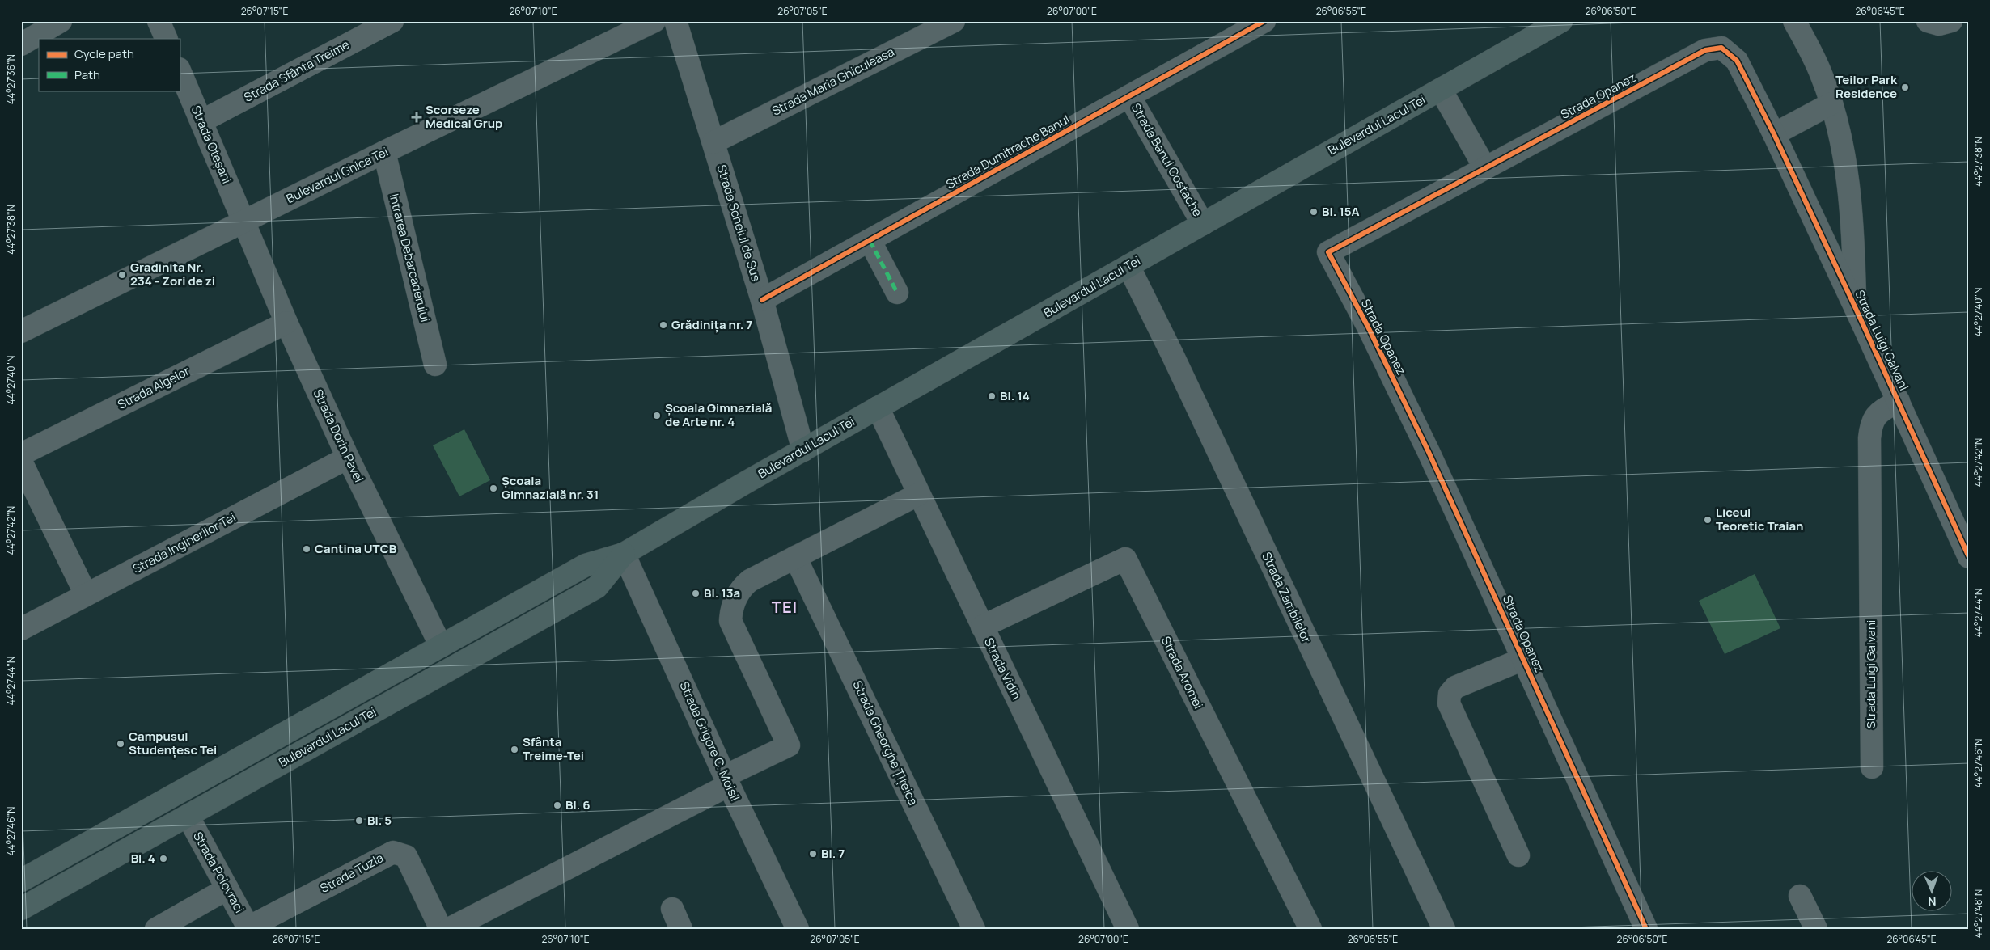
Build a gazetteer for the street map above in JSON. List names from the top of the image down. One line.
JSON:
{"streets":{"main road":["Bulevardul Lacul Tei"],"street":["Strada Sfânta Treime","Strada Maria Ghiculeasa","Strada Opanez","Strada Oteșani","Strada Dumitrache Banul","Strada Banul Costache","Bulevardul Ghica Tei","Strada Scheiul de Sus","Intrarea Debarcaderului","Strada Luigi Galvani","Strada Algelor","Strada Dorin Pavel","Strada Inginerilor Tei","Strada Zambilelor","Strada Vidin","Strada Aromei","Strada Grigore C. Moisil","Strada Gheorghe Țițeica","Strada Polovraci","Strada Tuzla"]},"crossings":[["Strada Sfânta Treime","Strada Oteșani"],["Strada Maria Ghiculeasa","Strada Scheiul de Sus"],["Strada Opanez","Strada Luigi Galvani"],["Bulevardul Lacul Tei","Strada Banul Costache"],["Bulevardul Lacul Tei","Strada Scheiul de Sus"],["Bulevardul Lacul Tei","Strada Dorin Pavel"],["Bulevardul Lacul Tei","Strada Zambilelor"],["Bulevardul Lacul Tei","Strada Vidin"],["Bulevardul Lacul Tei","Strada Grigore C. Moisil"],["Bulevardul Lacul Tei","Strada Polovraci"],["Strada Oteșani","Bulevardul Ghica Tei"],["Strada Oteșani","Strada Dorin Pavel"],["Strada Dumitrache Banul","Strada Banul Costache"],["Strada Dumitrache Banul","Strada Scheiul de Sus"],["Bulevardul Ghica Tei","Intrarea Debarcaderului"],["Bulevardul Ghica Tei","Strada Dorin Pavel"],["Strada Algelor","Strada Dorin Pavel"],["Strada Dorin Pavel","Strada Inginerilor Tei"],["Strada Vidin","Strada Aromei"],["Strada Polovraci","Strada Tuzla"]],"districts":["TEI"],"places":{"other":["Teilor Park Residence","Bl. 15A","Gradinita Nr. 234 - Zori de zi","Grădinița nr. 7","Bl. 14","Școala Gimnazială de Arte nr. 4","Școala Gimnazială nr. 31","Liceul Teoretic Traian","Cantina UTCB","Bl. 13a","Campusul Studențesc Tei","Sfânta Treime-Tei","Bl. 6","Bl. 5","Bl. 7","Bl. 4"],"health":["Scorseze Medical Grup"]},"legend":["Cycle path","Path"],"north":"bottom","coordinates":["26°07'15\"E","26°07'10\"E","26°07'05\"E","26°07'00\"E","26°06'55\"E","26°06'50\"E","26°06'45\"E","44°27'36\"N","44°27'38\"N","44°27'40\"N","44°27'42\"N","44°27'44\"N","44°27'46\"N","44°27'48\"N"]}
